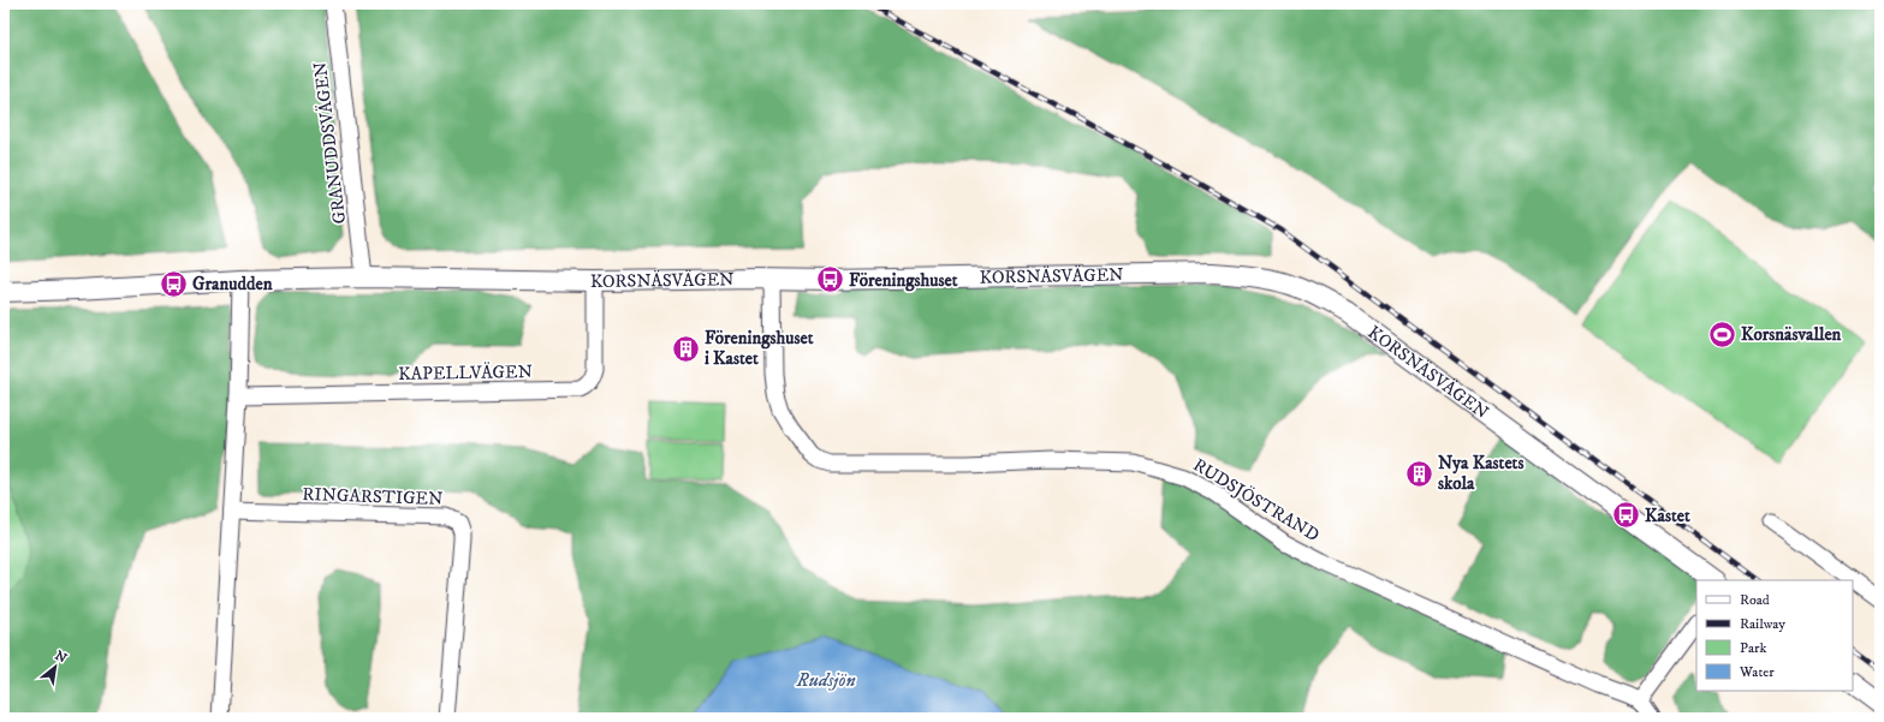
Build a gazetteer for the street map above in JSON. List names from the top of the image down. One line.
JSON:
{"streets":{"street":["GRANUDDSVÄGEN","KORSNÄSVÄGEN","KAPELLVÄGEN","RINGARSTIGEN","RUDSJÖSTRAND"]},"crossings":[["GRANUDDSVÄGEN","KORSNÄSVÄGEN"],["KORSNÄSVÄGEN","KAPELLVÄGEN"],["KORSNÄSVÄGEN","RUDSJÖSTRAND"]],"water":["Rudsjön"],"places":{"bus stop":["Föreningshuset","Granudden","Kastet"],"sports":["Korsnäsvallen"],"building":["Föreningshuset i Kastet","Nya Kastets skola"]},"legend":["Road","Railway","Park","Water"],"north":"top right"}
